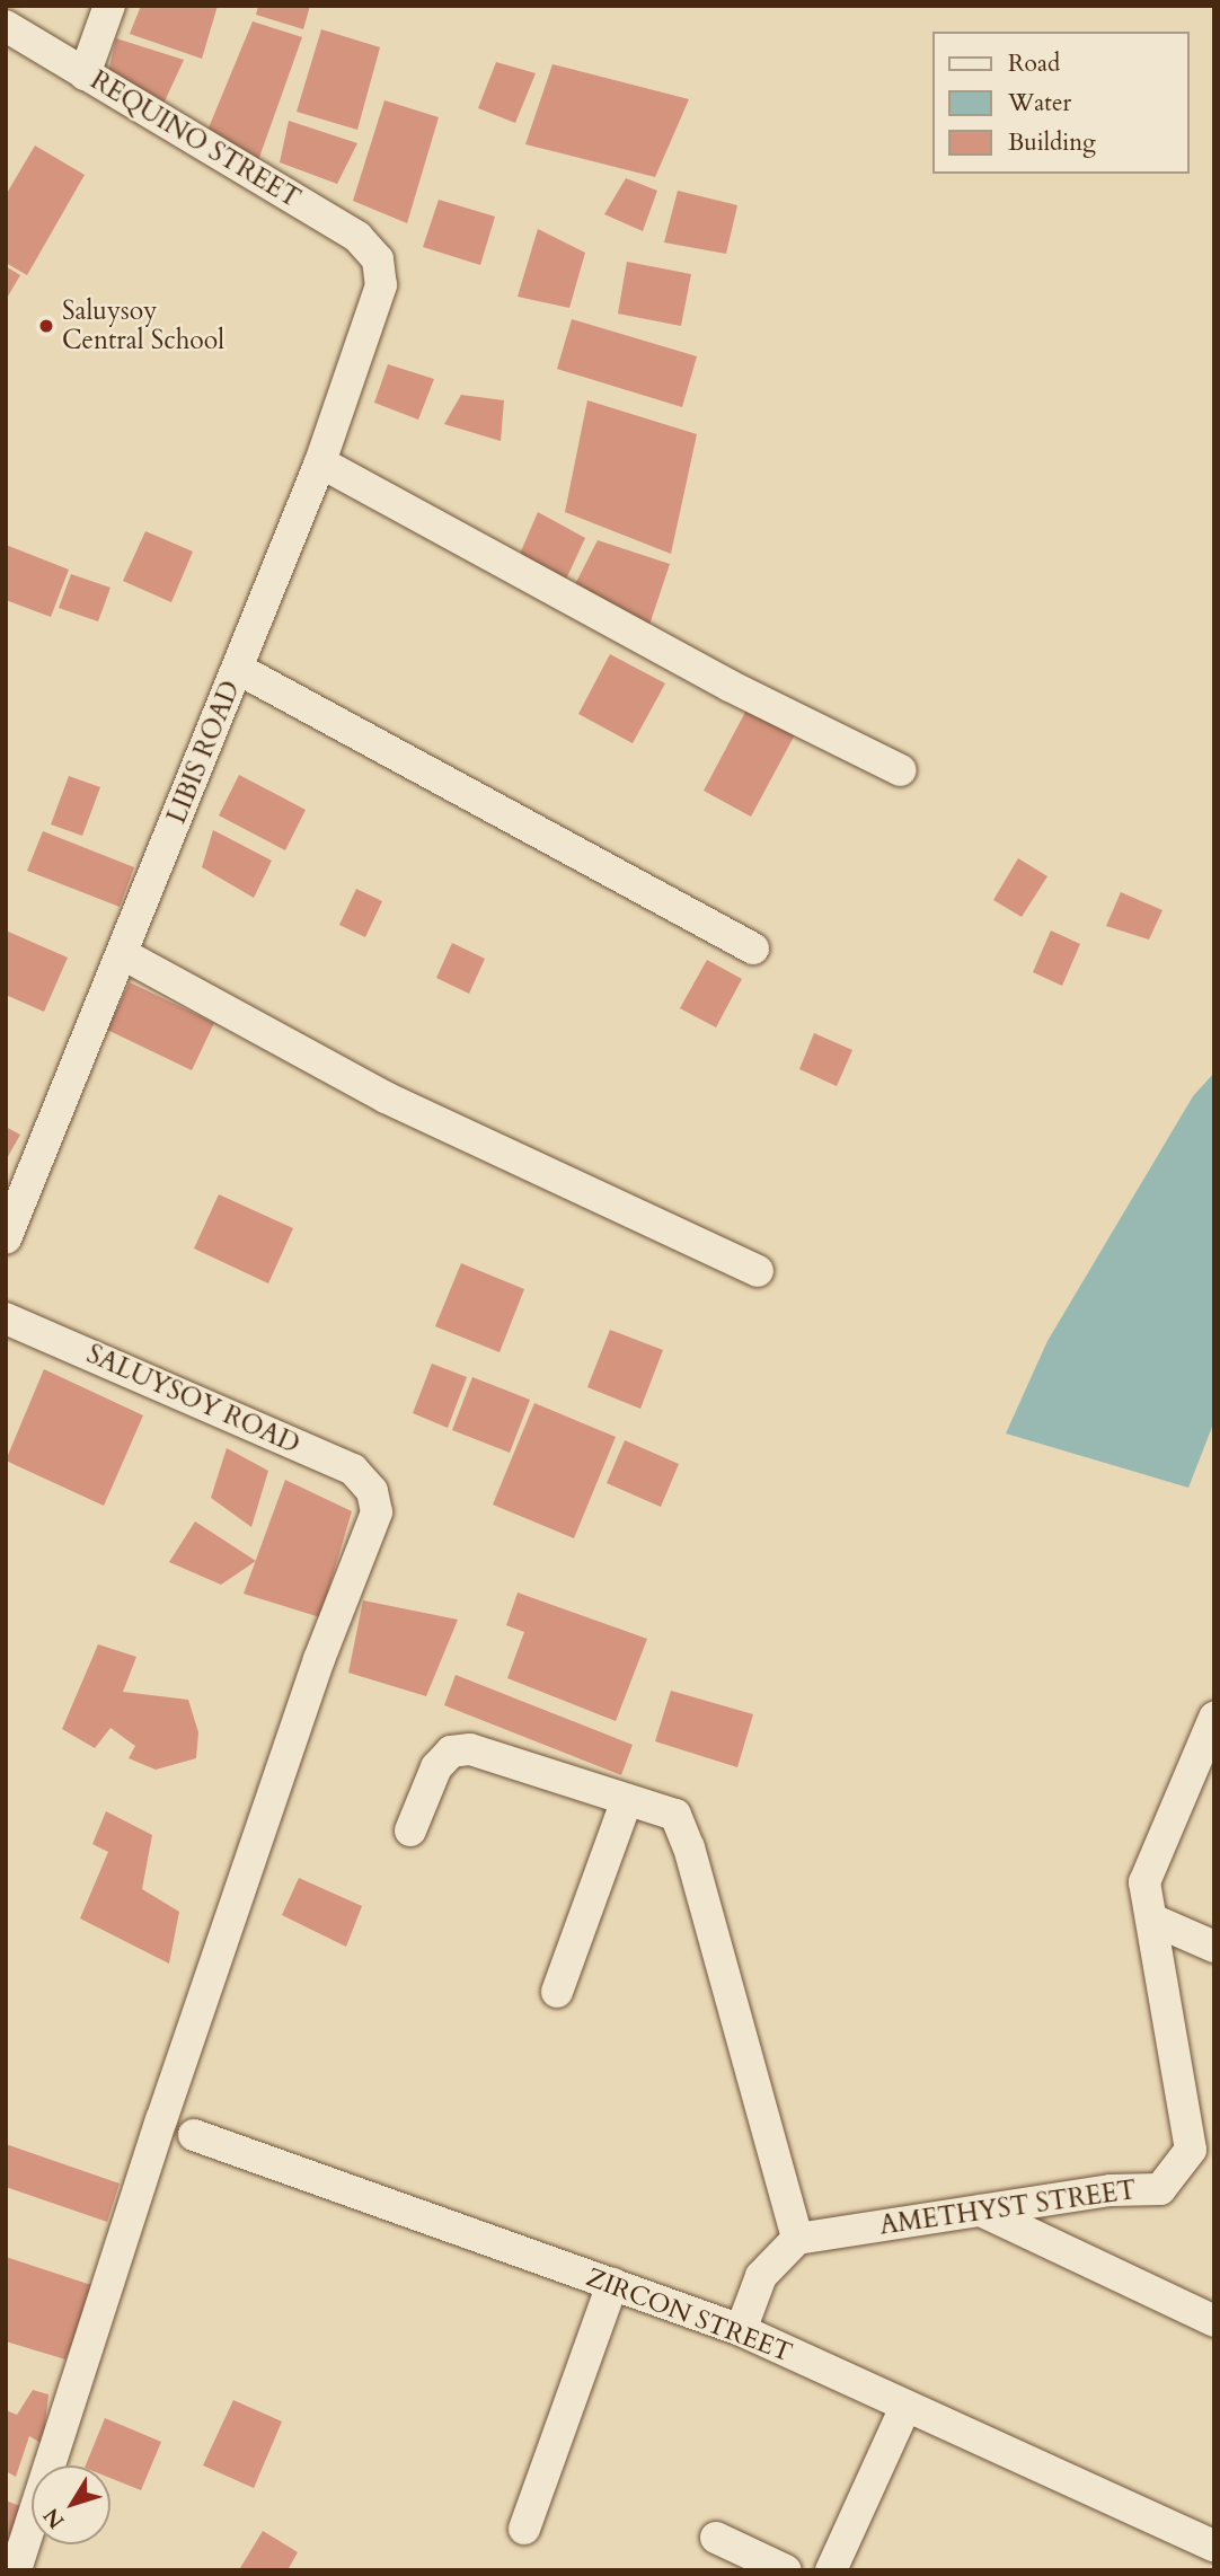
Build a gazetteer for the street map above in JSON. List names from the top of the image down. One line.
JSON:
{"streets":{"street":["REQUINO STREET","LIBIS ROAD","SALUYSOY ROAD","AMETHYST STREET","ZIRCON STREET"]},"crossings":[["REQUINO STREET","LIBIS ROAD"]],"places":["Saluysoy Central School"],"legend":["Road","Water","Building"],"north":"bottom left"}
